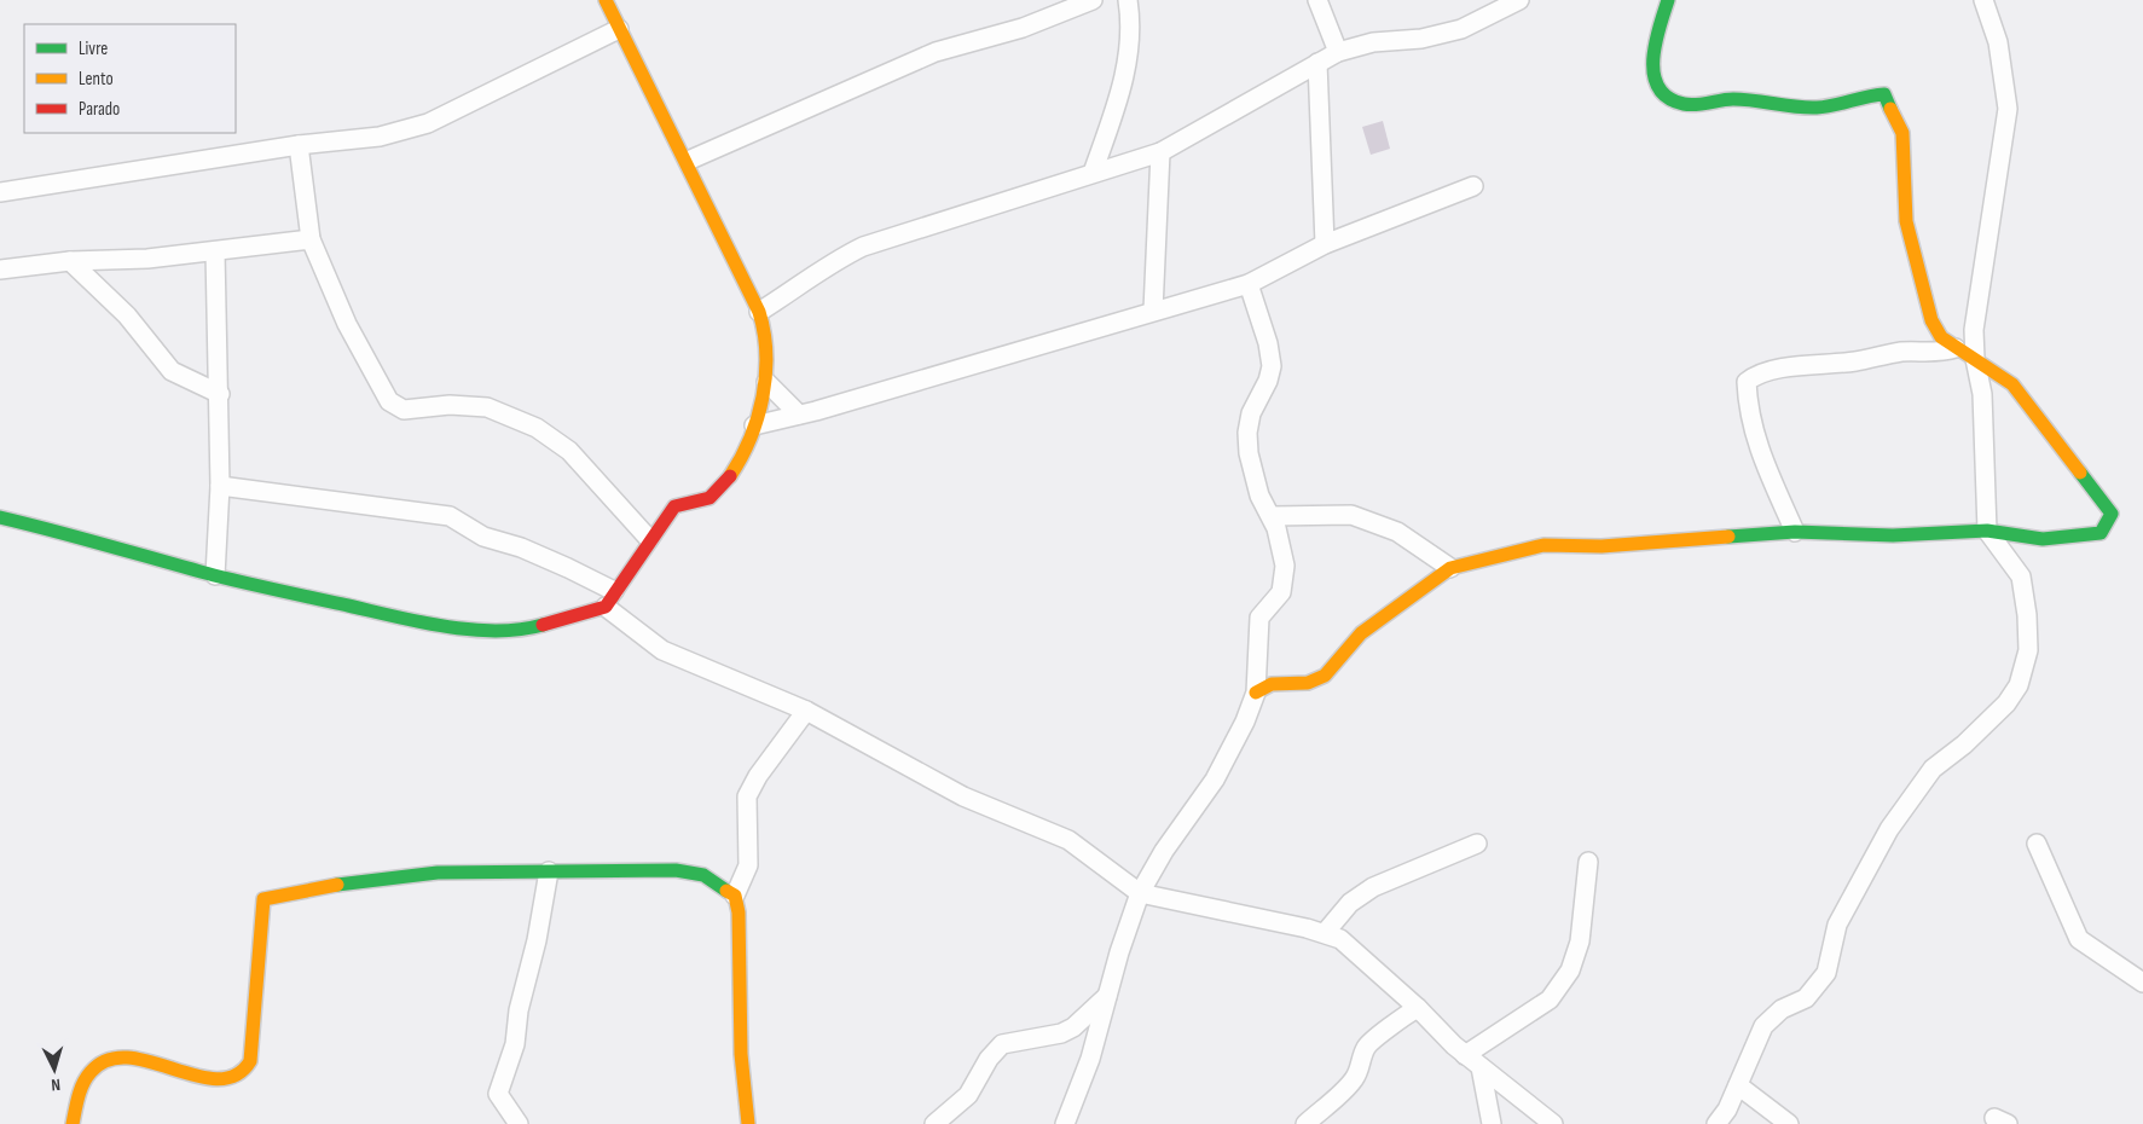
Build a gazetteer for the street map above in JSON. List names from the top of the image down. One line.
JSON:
{"legend":["Livre","Lento","Parado"],"north":"bottom"}
